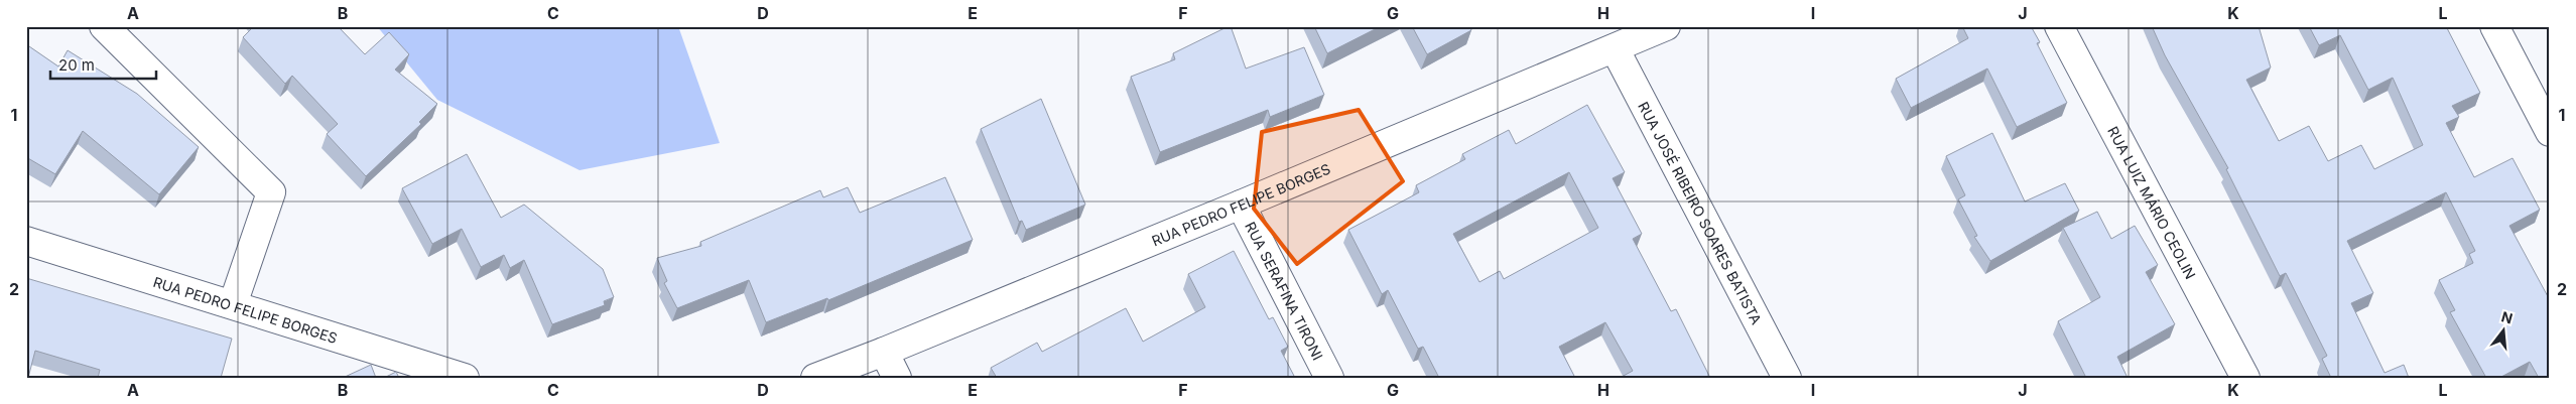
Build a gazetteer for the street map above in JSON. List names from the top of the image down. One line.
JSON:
{"streets":{"street":["RUA LUIZ MÁRIO CEOLIN","RUA PEDRO FELIPE BORGES","RUA JOSÉ RIBEIRO SOARES BATISTA","RUA SERAFINA TIRONI"]},"crossings":[["RUA PEDRO FELIPE BORGES","RUA JOSÉ RIBEIRO SOARES BATISTA"],["RUA PEDRO FELIPE BORGES","RUA SERAFINA TIRONI"]],"scale_bar":"20 m","north":"top","grid":{"columns":["A","B","C","D","E","F","G","H","I","J","K","L"],"rows":["1","2"]}}
